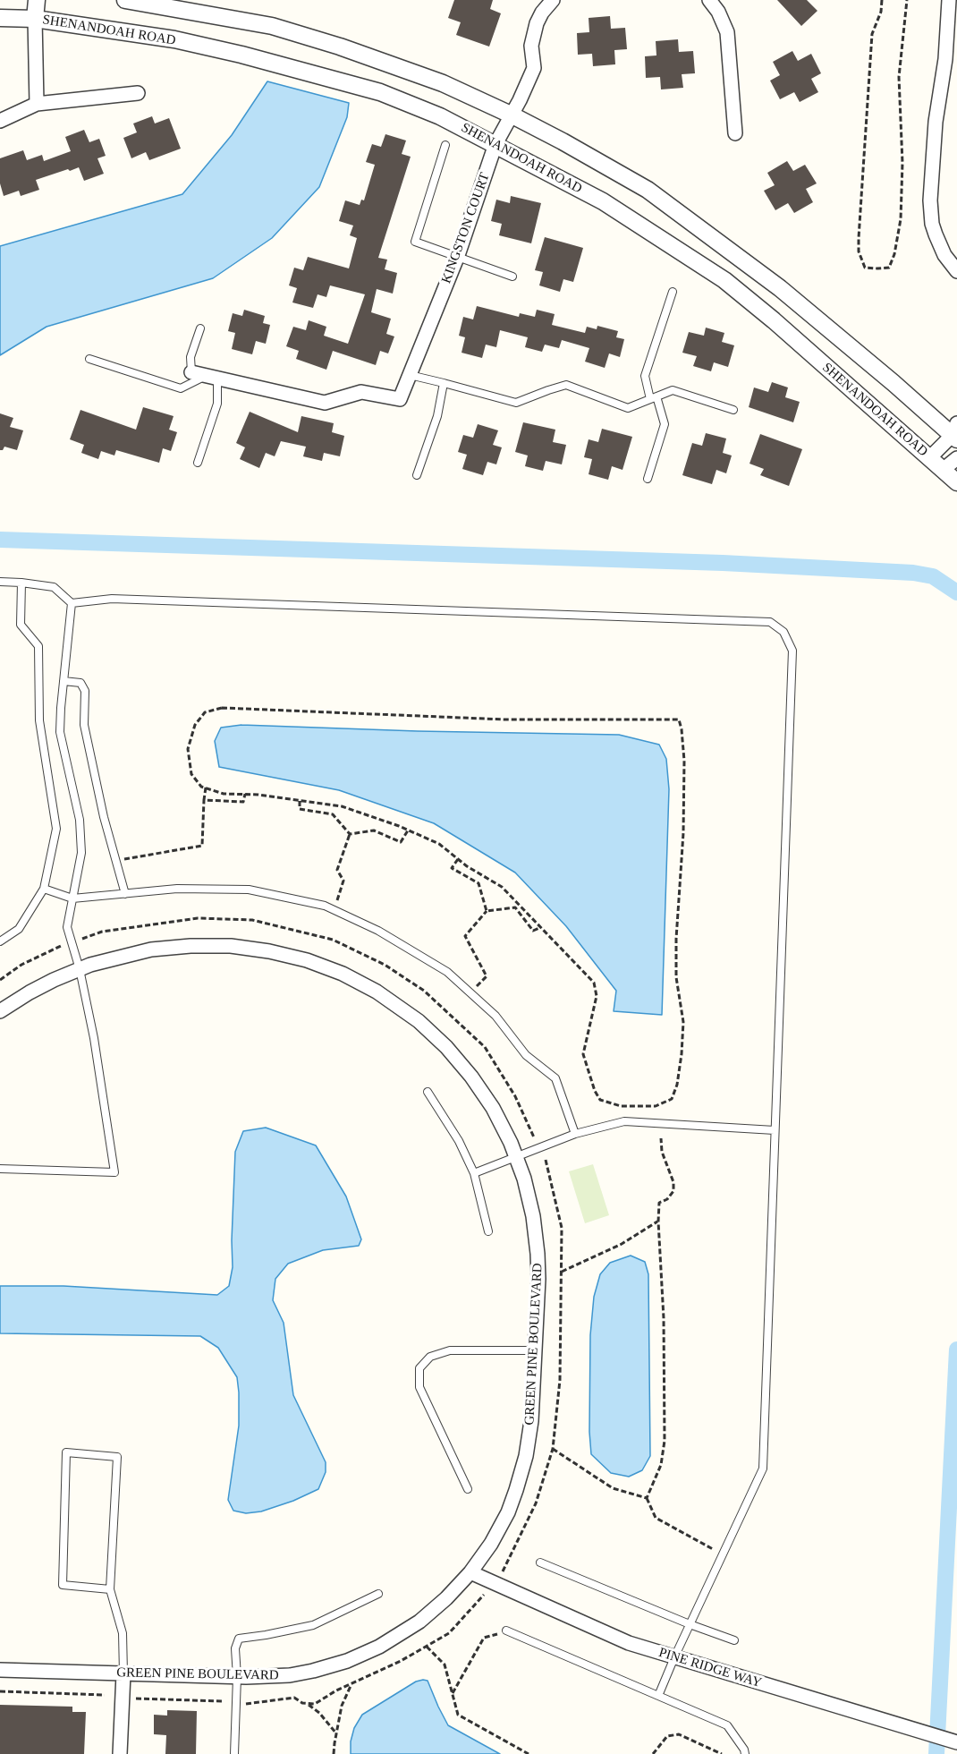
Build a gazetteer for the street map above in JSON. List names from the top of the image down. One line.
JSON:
{"streets":{"street":["SHENANDOAH ROAD","KINGSTON COURT","GREEN PINE BOULEVARD","PINE RIDGE WAY"]},"crossings":[["SHENANDOAH ROAD","KINGSTON COURT"],["GREEN PINE BOULEVARD","PINE RIDGE WAY"]]}
